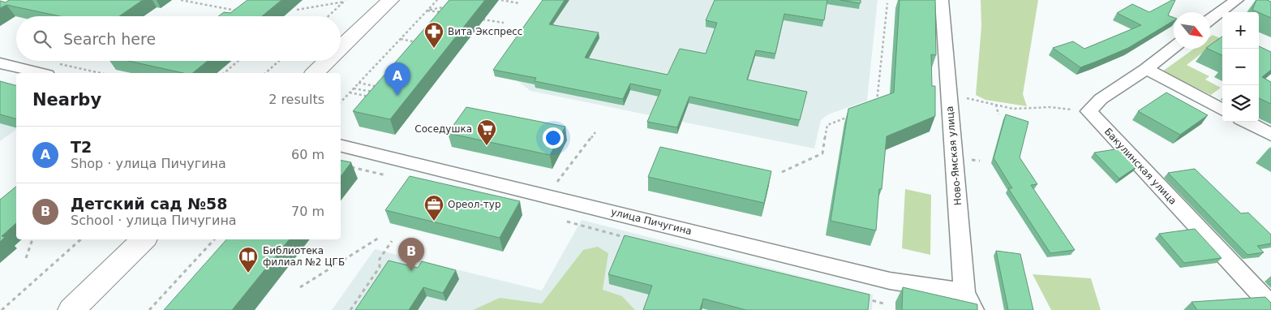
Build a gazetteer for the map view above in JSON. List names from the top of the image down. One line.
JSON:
{"streets":{"street":["Ново-Ямская улица","Бакулинская улица","улица Пичугина"]},"crossings":[["Ново-Ямская улица","улица Пичугина"]],"places":{"pharmacy":["Вита Экспресс"],"supermarket":["Соседушка"],"office":["Ореол-тур"],"library":["Библиотека филиал №2 ЦГБ"]},"north":"bottom right","page":{"map_buttons":["+","−"],"search":"Search here","pins":["A","B"],"heading":["Nearby","2 results"],"list":[{"mark":"A","name":"T2","note":"Shop · улица Пичугина","value":"60 m"},{"mark":"B","name":"Детский сад №58","note":"School · улица Пичугина","value":"70 m"}]}}
